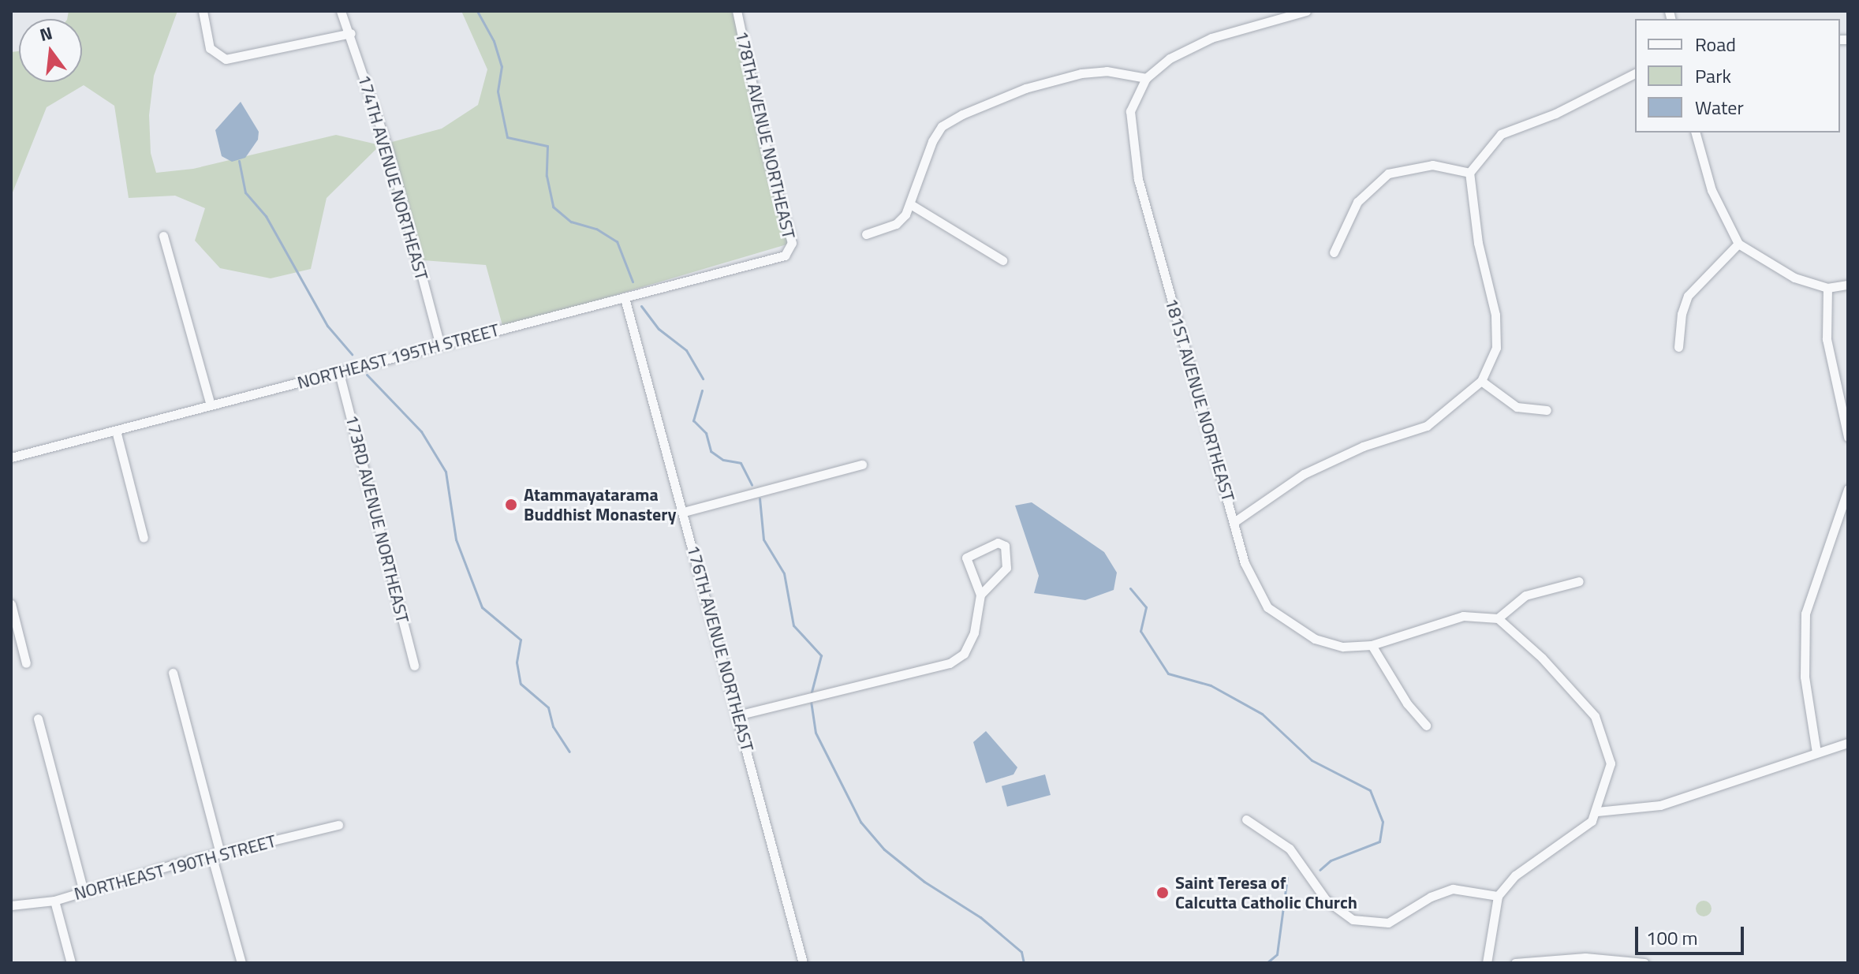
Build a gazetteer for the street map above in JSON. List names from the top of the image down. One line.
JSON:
{"streets":{"street":["178TH AVENUE NORTHEAST","174TH AVENUE NORTHEAST","NORTHEAST 195TH STREET","181ST AVENUE NORTHEAST","173RD AVENUE NORTHEAST","176TH AVENUE NORTHEAST","NORTHEAST 190TH STREET"]},"crossings":[["178TH AVENUE NORTHEAST","NORTHEAST 195TH STREET"],["174TH AVENUE NORTHEAST","NORTHEAST 195TH STREET"],["NORTHEAST 195TH STREET","173RD AVENUE NORTHEAST"],["NORTHEAST 195TH STREET","176TH AVENUE NORTHEAST"]],"places":["Atammayatarama Buddhist Monastery","Saint Teresa of Calcutta Catholic Church"],"legend":["Road","Park","Water"],"scale_bar":"100 m","north":"top"}
